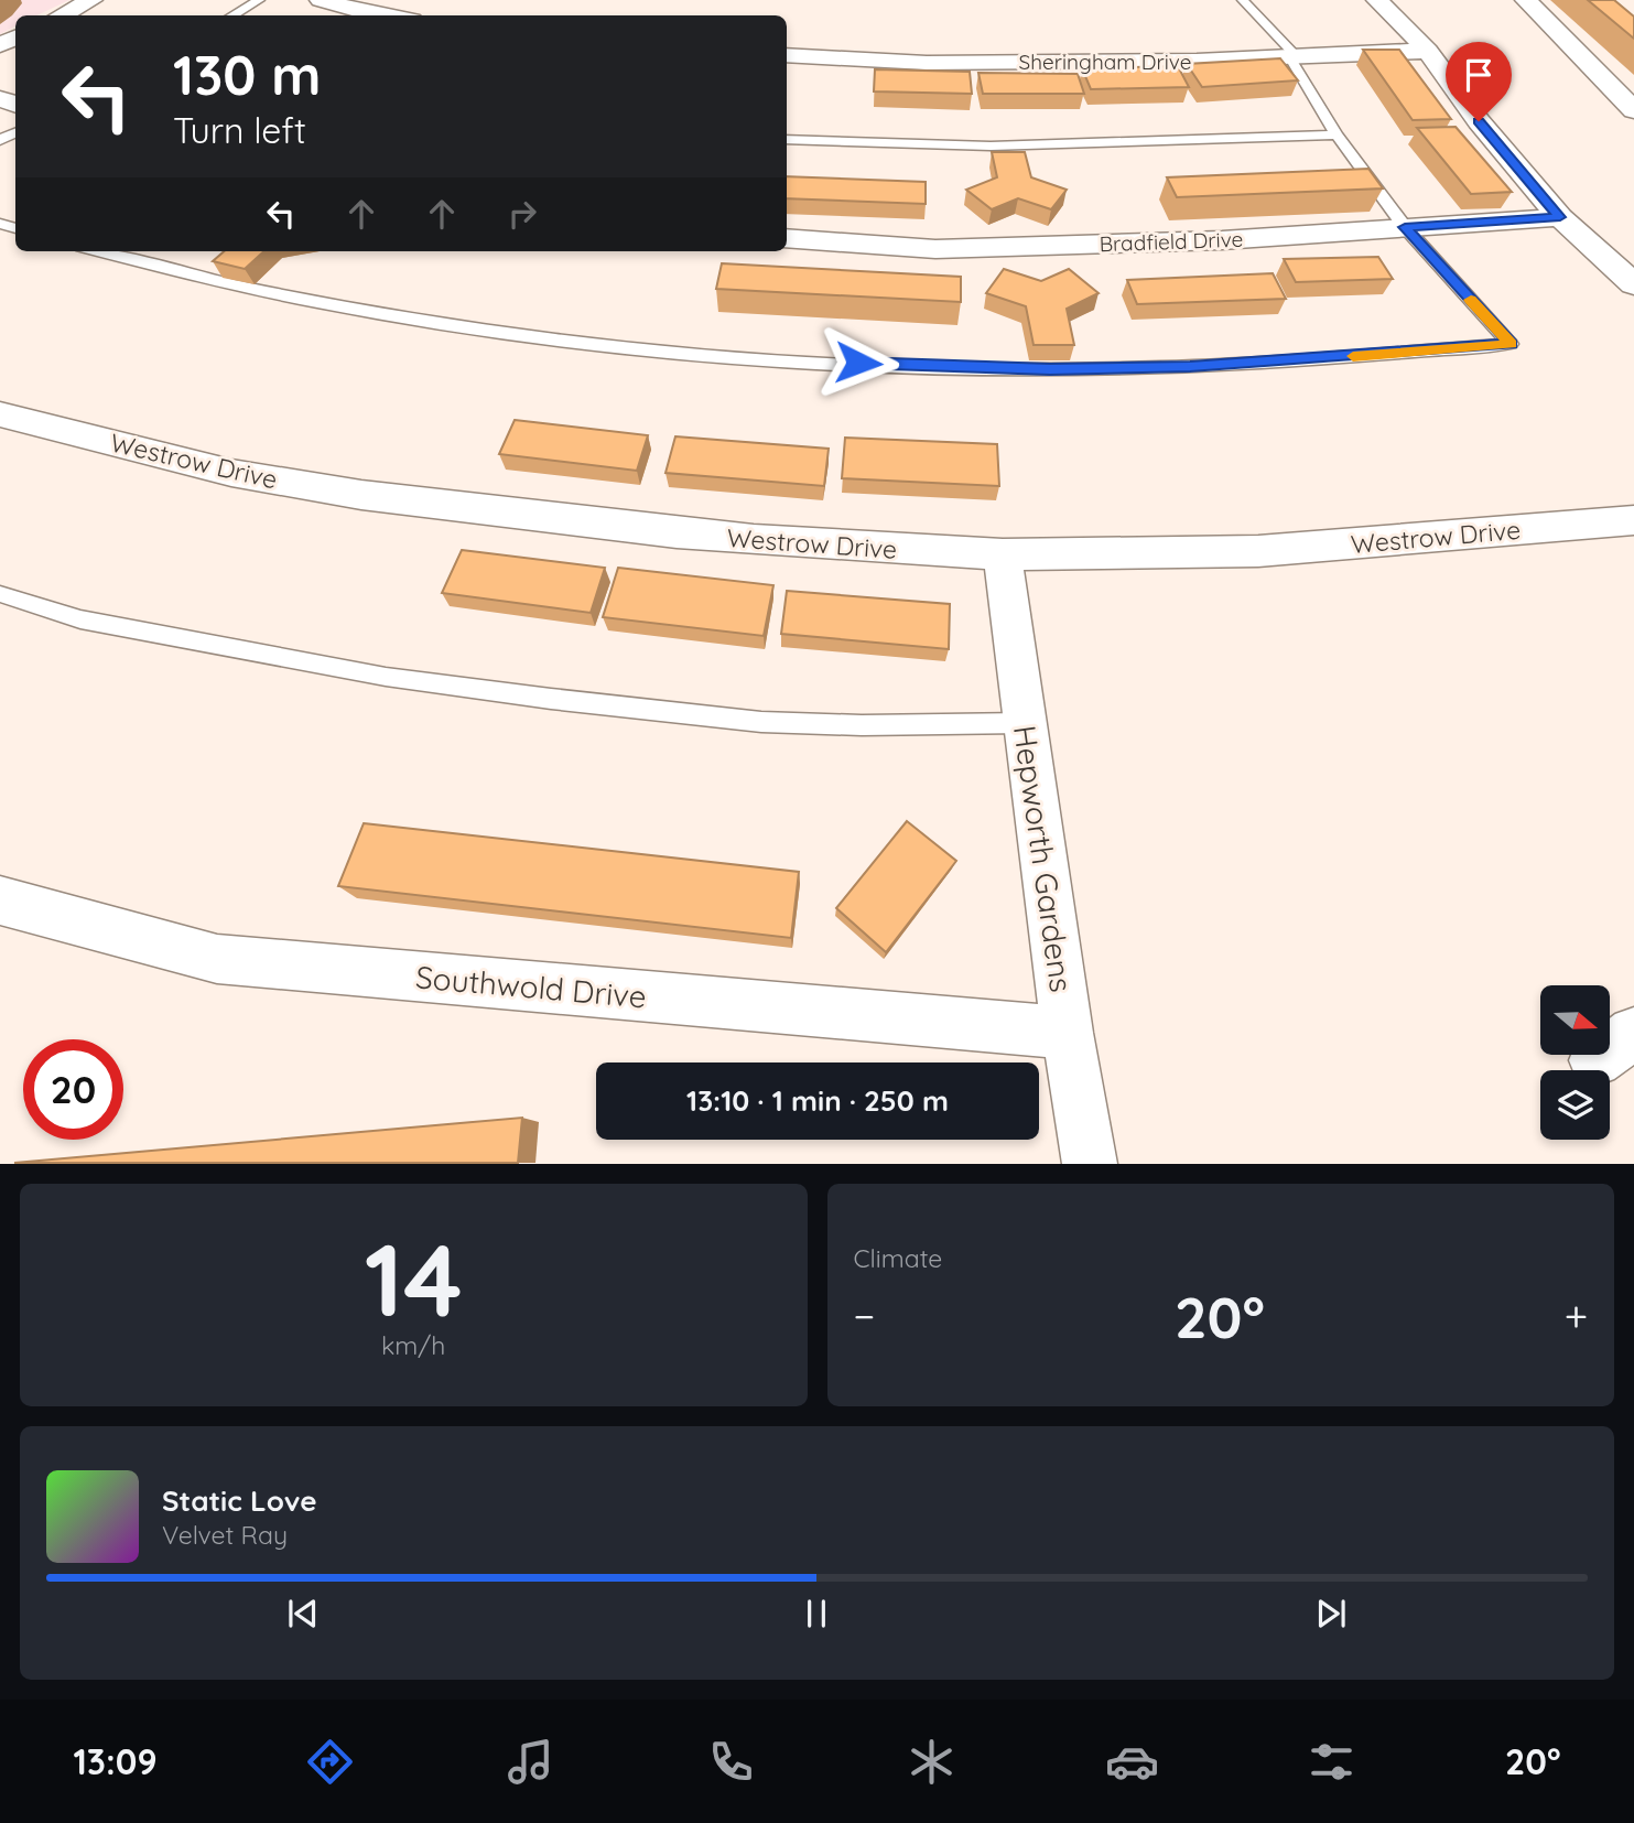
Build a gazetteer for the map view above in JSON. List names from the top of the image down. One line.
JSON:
{"streets":{"street":["Sheringham Drive","Bradfield Drive","Westrow Drive","Hepworth Gardens","Southwold Drive"]},"crossings":[["Westrow Drive","Hepworth Gardens"],["Hepworth Gardens","Southwold Drive"]],"north":"right","page":{"turn":["130 m","Turn left"],"limit":"20","trip":"13:10 · 1 min · 250 m","tile":[["14","km/h"],"Climate"],"heat":["−","20°","+"],"song":["Static Love","Velvet Ray"],"tabs":["13:09","20°"]}}
